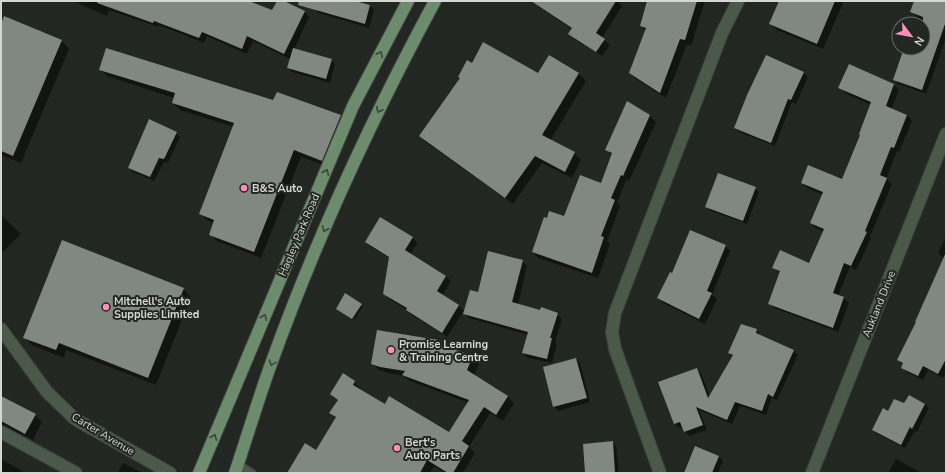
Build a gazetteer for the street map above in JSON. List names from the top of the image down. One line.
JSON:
{"streets":{"main road":["Hagley Park Road"],"street":["Aukland Drive","Carter Avenue"]},"places":["B&S Auto","Mitchell's Auto Supplies Limited","Promise Learning & Training Centre","Bert's Auto Parts"],"north":"bottom right"}
